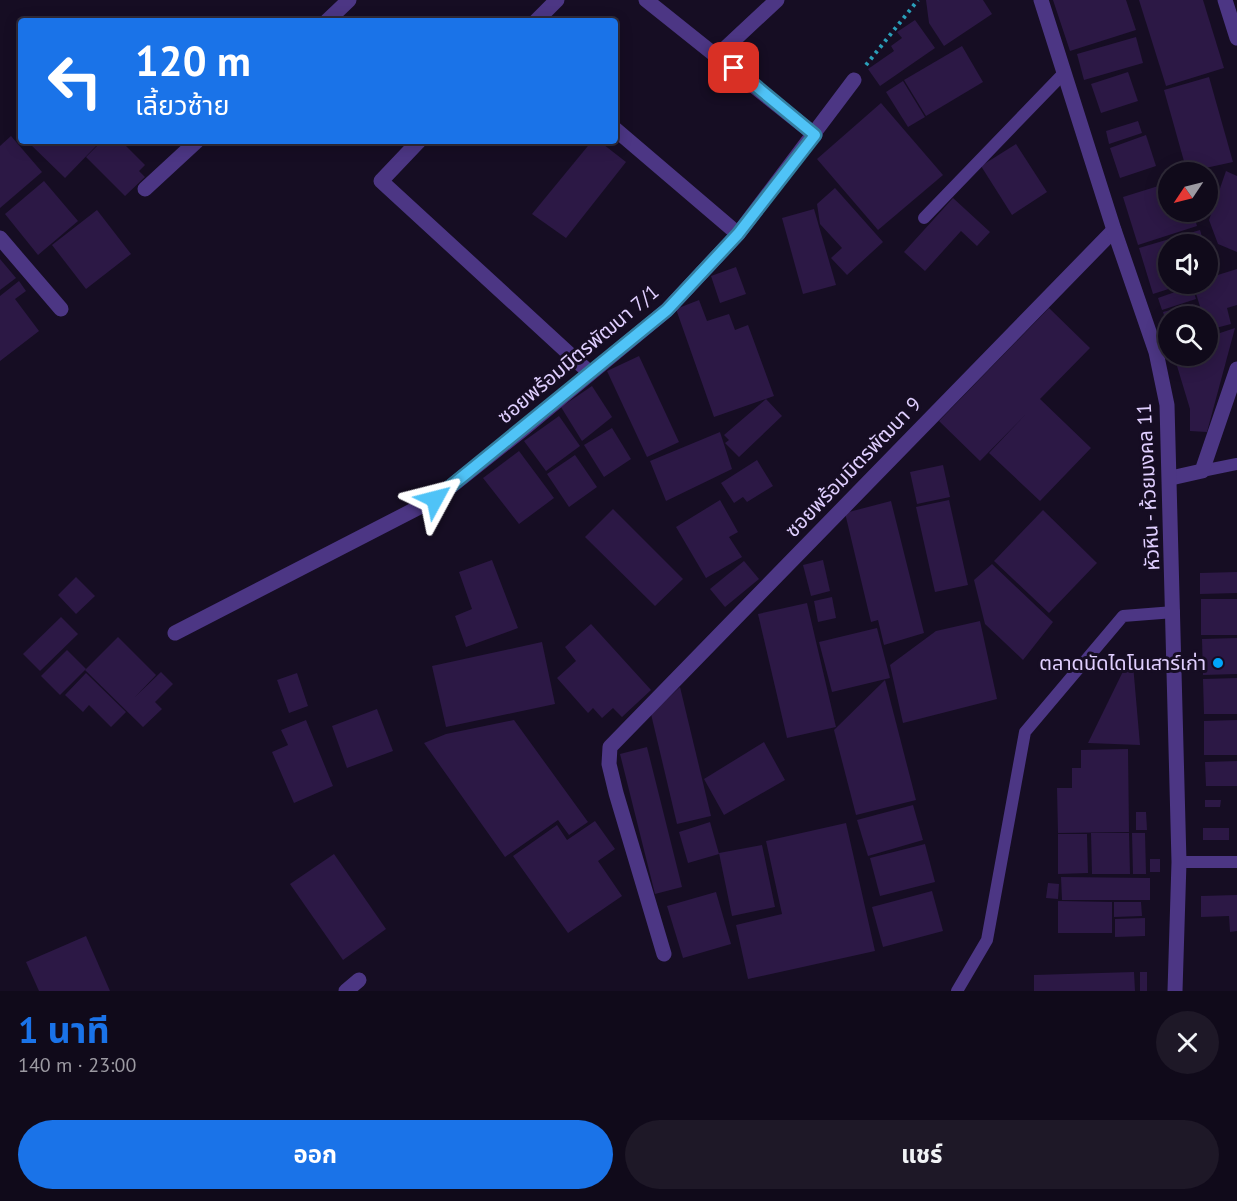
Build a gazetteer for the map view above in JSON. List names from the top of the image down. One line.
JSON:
{"streets":{"street":["ซอยพร้อมมิตรพัฒนา 7/1","ซอยพร้อมมิตรพัฒนา 9","หัวหิน - ห้วยมงคล 11"]},"crossings":[["ซอยพร้อมมิตรพัฒนา 9","หัวหิน - ห้วยมงคล 11"]],"places":["ตลาดนัดไดโนเสาร์เก่า"],"north":"bottom left","page":{"turn":["120 m","เลี้ยวซ้าย"],"heading":["1 นาที","140 m · 23:00"],"buttons":["ออก","แชร์"]}}
